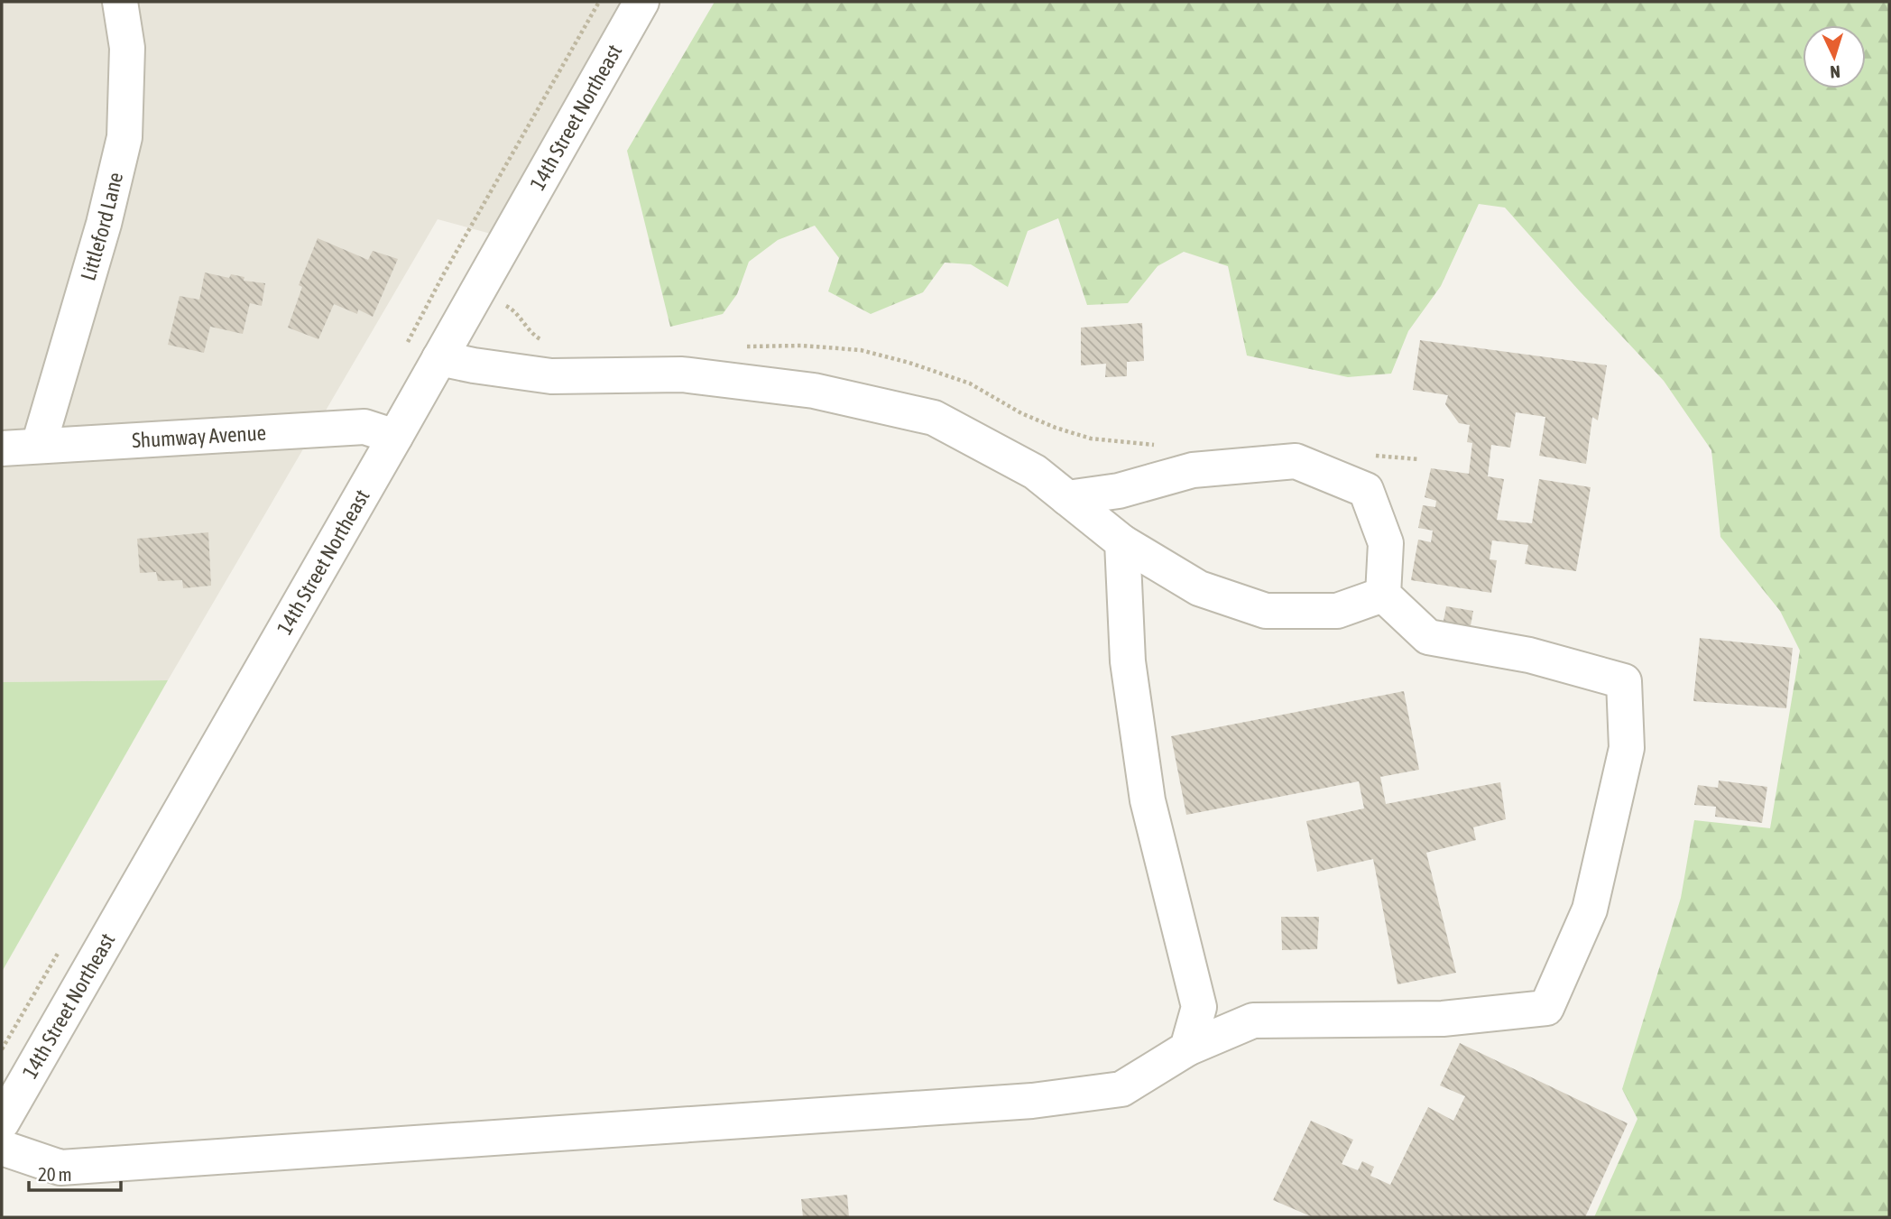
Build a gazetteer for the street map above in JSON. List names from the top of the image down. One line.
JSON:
{"streets":{"street":["14th Street Northeast","Littleford Lane","Shumway Avenue"]},"crossings":[["14th Street Northeast","Shumway Avenue"],["Littleford Lane","Shumway Avenue"]],"scale_bar":"20 m","north":"bottom"}
